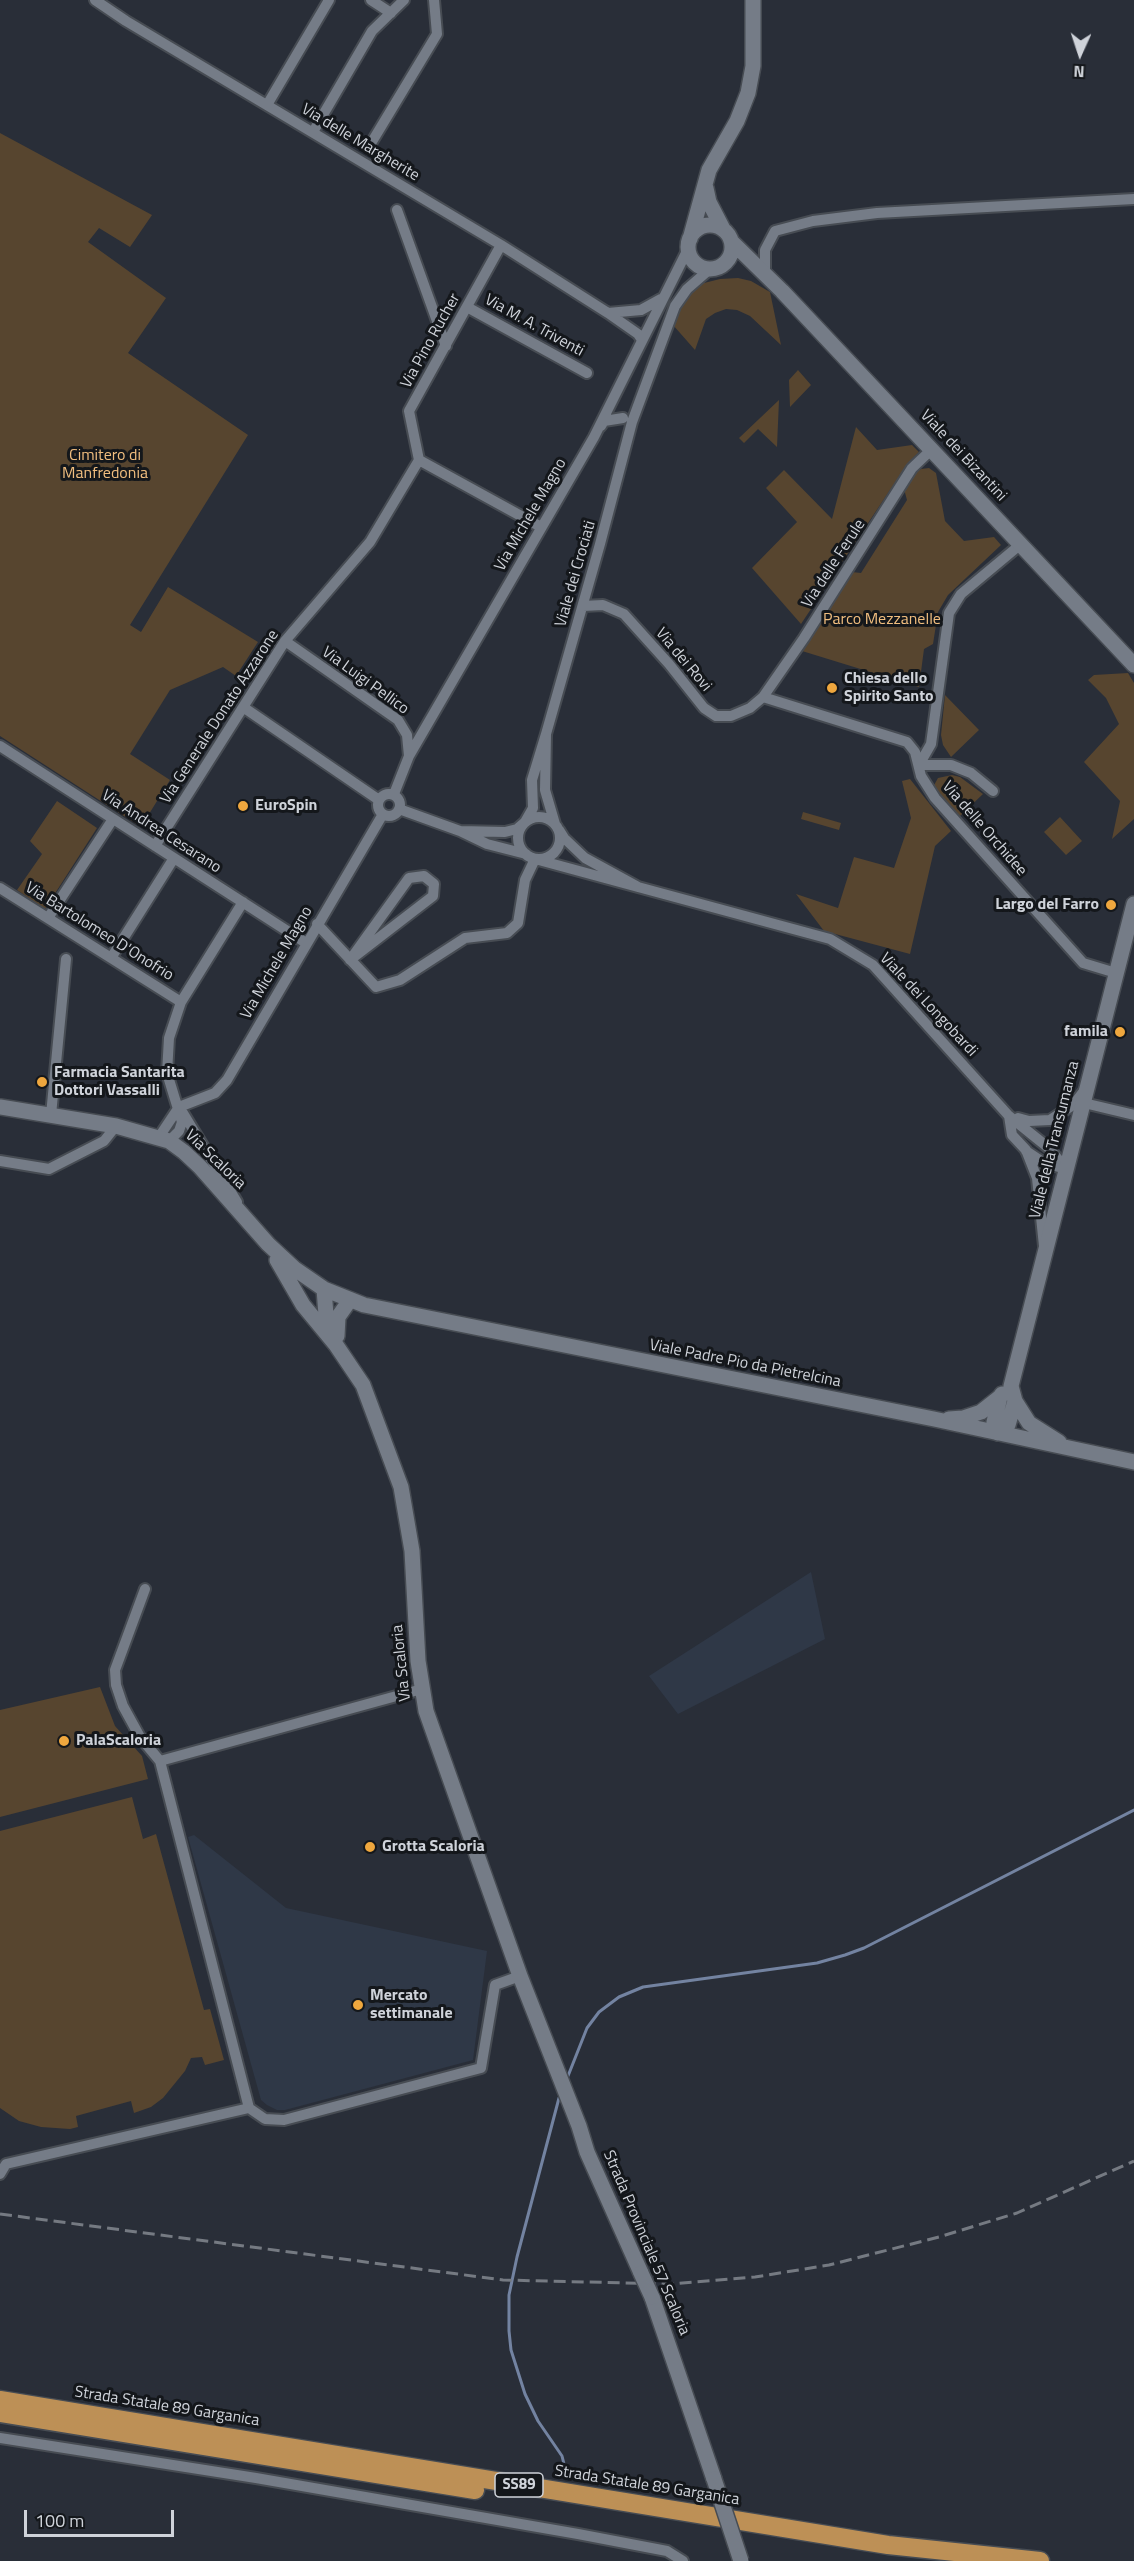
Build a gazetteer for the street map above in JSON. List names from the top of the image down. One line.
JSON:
{"streets":{"highway":["Strada Statale 89 Garganica","SS89"],"street":["Via delle Margherite","Via M. A. Triventi","Via Pino Rucher","Viale dei Bizantini","Via Michele Magno","Via delle Ferule","Viale dei Crociati","Via dei Rovi","Via Luigi Pellico","Via Generale Donato Azzarone","Via delle Orchidee","Via Andrea Cesarano","Via Bartolomeo D'Onofrio","Viale dei Longobardi","Viale della Transumanza","Via Scaloria","Viale Padre Pio da Pietrelcina","Strada Provinciale 57 Scaloria"]},"crossings":[["Via delle Margherite","Via Pino Rucher"],["Via delle Margherite","Via Michele Magno"],["Via M. A. Triventi","Via Pino Rucher"],["Via Pino Rucher","Via Generale Donato Azzarone"],["Viale dei Bizantini","Via Michele Magno"],["Viale dei Bizantini","Via delle Ferule"],["Viale dei Bizantini","Viale dei Crociati"],["Via Michele Magno","Viale dei Crociati"],["Via Michele Magno","Via Luigi Pellico"],["Via Michele Magno","Via Andrea Cesarano"],["Via Michele Magno","Via Scaloria"],["Via delle Ferule","Via dei Rovi"],["Via delle Ferule","Via delle Orchidee"],["Viale dei Crociati","Via dei Rovi"],["Viale dei Crociati","Viale dei Longobardi"],["Via dei Rovi","Via delle Orchidee"],["Via Luigi Pellico","Via Generale Donato Azzarone"],["Via Generale Donato Azzarone","Via Andrea Cesarano"],["Via delle Orchidee","Viale della Transumanza"],["Viale dei Longobardi","Viale della Transumanza"],["Viale della Transumanza","Viale Padre Pio da Pietrelcina"],["Via Scaloria","Viale Padre Pio da Pietrelcina"],["Via Scaloria","Strada Provinciale 57 Scaloria"]],"parks":["Cimitero di Manfredonia","Parco Mezzanelle"],"places":["Chiesa dello Spirito Santo","EuroSpin","Largo del Farro","famila","Farmacia Santarita Dottori Vassalli","PalaScaloria","Grotta Scaloria","Mercato settimanale"],"scale_bar":"100 m","north":"bottom"}
